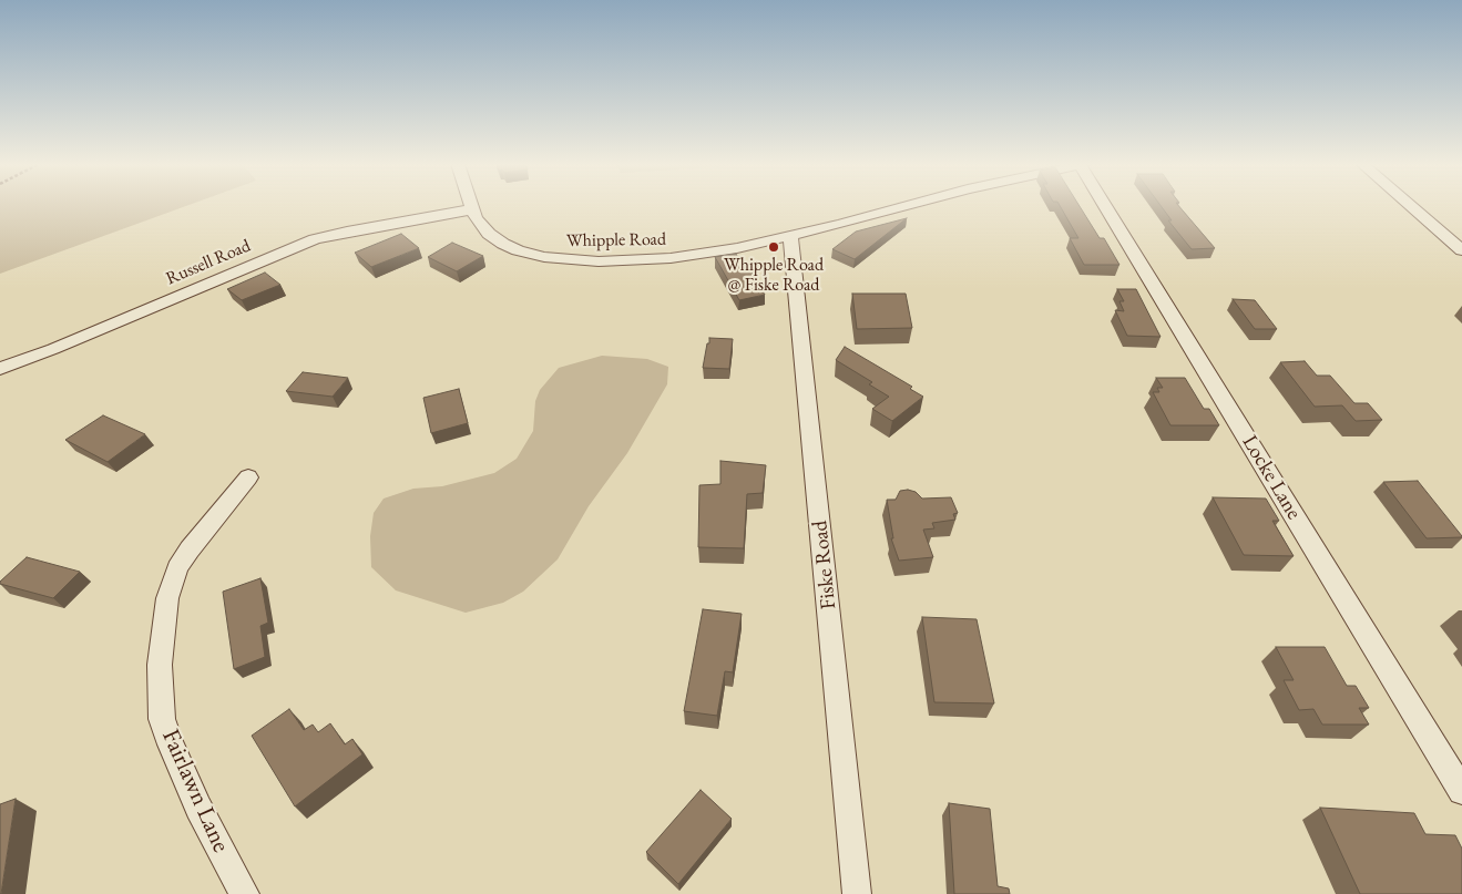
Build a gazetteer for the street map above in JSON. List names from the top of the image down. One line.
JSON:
{"streets":{"street":["Whipple Road","Russell Road","Locke Lane","Fiske Road","Fairlawn Lane"]},"crossings":[["Whipple Road","Russell Road"],["Whipple Road","Fiske Road"]],"places":["Whipple Road @ Fiske Road"]}
